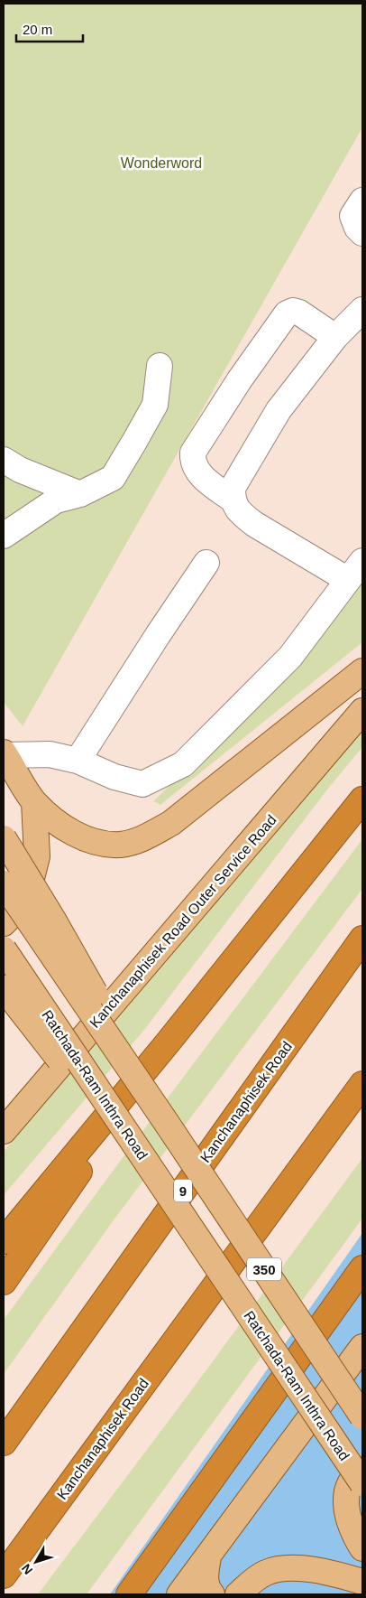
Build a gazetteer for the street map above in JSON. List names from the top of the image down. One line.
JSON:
{"streets":{"highway":["Kanchanaphisek Road","9"],"main road":["Kanchanaphisek Road Outer Service Road","Ratchada-Ram Inthra Road","350"]},"parks":["Wonderword"],"scale_bar":"20 m","north":"bottom left"}
